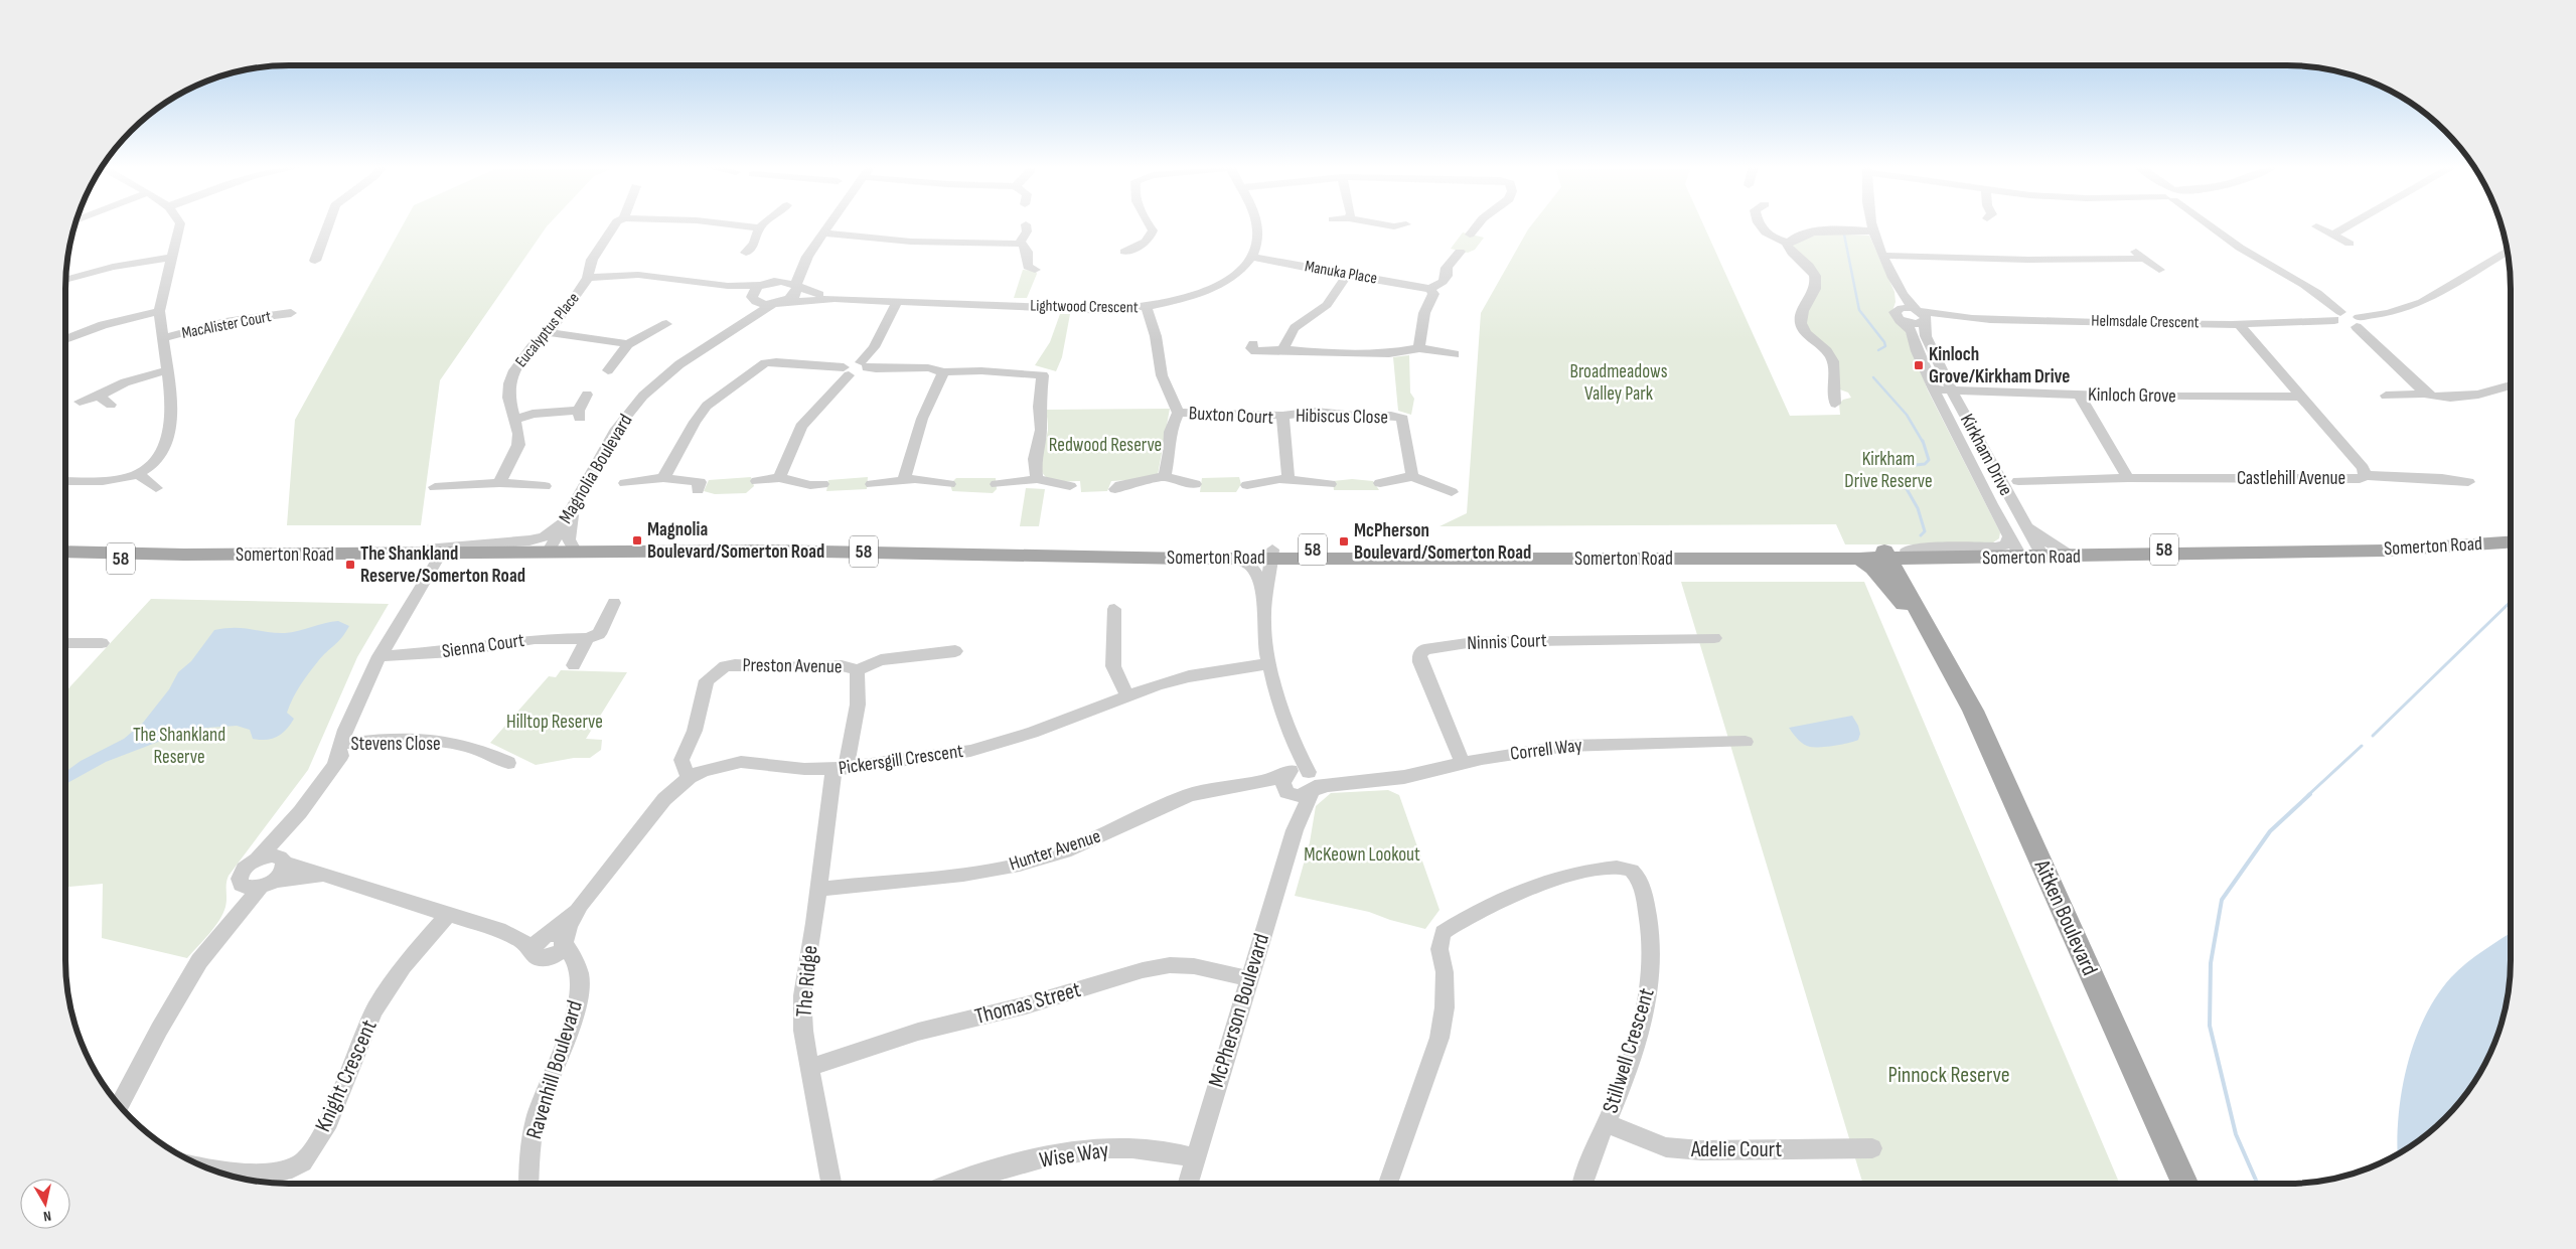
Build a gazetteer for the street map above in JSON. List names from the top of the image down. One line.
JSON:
{"streets":{"main road":["Somerton Road","58","Aitken Boulevard"],"street":["Manuka Place","Lightwood Crescent","Helmsdale Crescent","MacAlister Court","Eucalyptus Place","Kinloch Grove","Buxton Court","Hibiscus Close","Kirkham Drive","Magnolia Boulevard","Castlehill Avenue","Ninnis Court","Sienna Court","Preston Avenue","Stevens Close","Correll Way","Pickersgill Crescent","Hunter Avenue","The Ridge","Thomas Street","McPherson Boulevard","Stillwell Crescent","Ravenhill Boulevard","Knight Crescent","Adelie Court","Wise Way"]},"crossings":[["Manuka Place","Lightwood Crescent"],["Lightwood Crescent","Magnolia Boulevard"],["Helmsdale Crescent","Kirkham Drive"],["Helmsdale Crescent","Castlehill Avenue"],["Kinloch Grove","Kirkham Drive"],["Kinloch Grove","Castlehill Avenue"],["Buxton Court","Hibiscus Close"],["Kirkham Drive","Somerton Road"],["Magnolia Boulevard","Somerton Road"],["Somerton Road","Aitken Boulevard"],["Somerton Road","McPherson Boulevard"],["Ninnis Court","Correll Way"],["Preston Avenue","Pickersgill Crescent"],["Preston Avenue","The Ridge"],["Correll Way","McPherson Boulevard"],["Pickersgill Crescent","The Ridge"],["Pickersgill Crescent","McPherson Boulevard"],["Pickersgill Crescent","Ravenhill Boulevard"],["Hunter Avenue","The Ridge"],["Hunter Avenue","McPherson Boulevard"],["The Ridge","Thomas Street"],["Thomas Street","McPherson Boulevard"],["McPherson Boulevard","Wise Way"],["Stillwell Crescent","Adelie Court"]],"parks":["Broadmeadows Valley Park","Redwood Reserve","Kirkham Drive Reserve","Hilltop Reserve","The Shankland Reserve","McKeown Lookout","Pinnock Reserve"],"places":{"transit":["Kinloch Grove/Kirkham Drive","Magnolia Boulevard/Somerton Road","McPherson Boulevard/Somerton Road","The Shankland Reserve/Somerton Road"]},"north":"bottom"}
